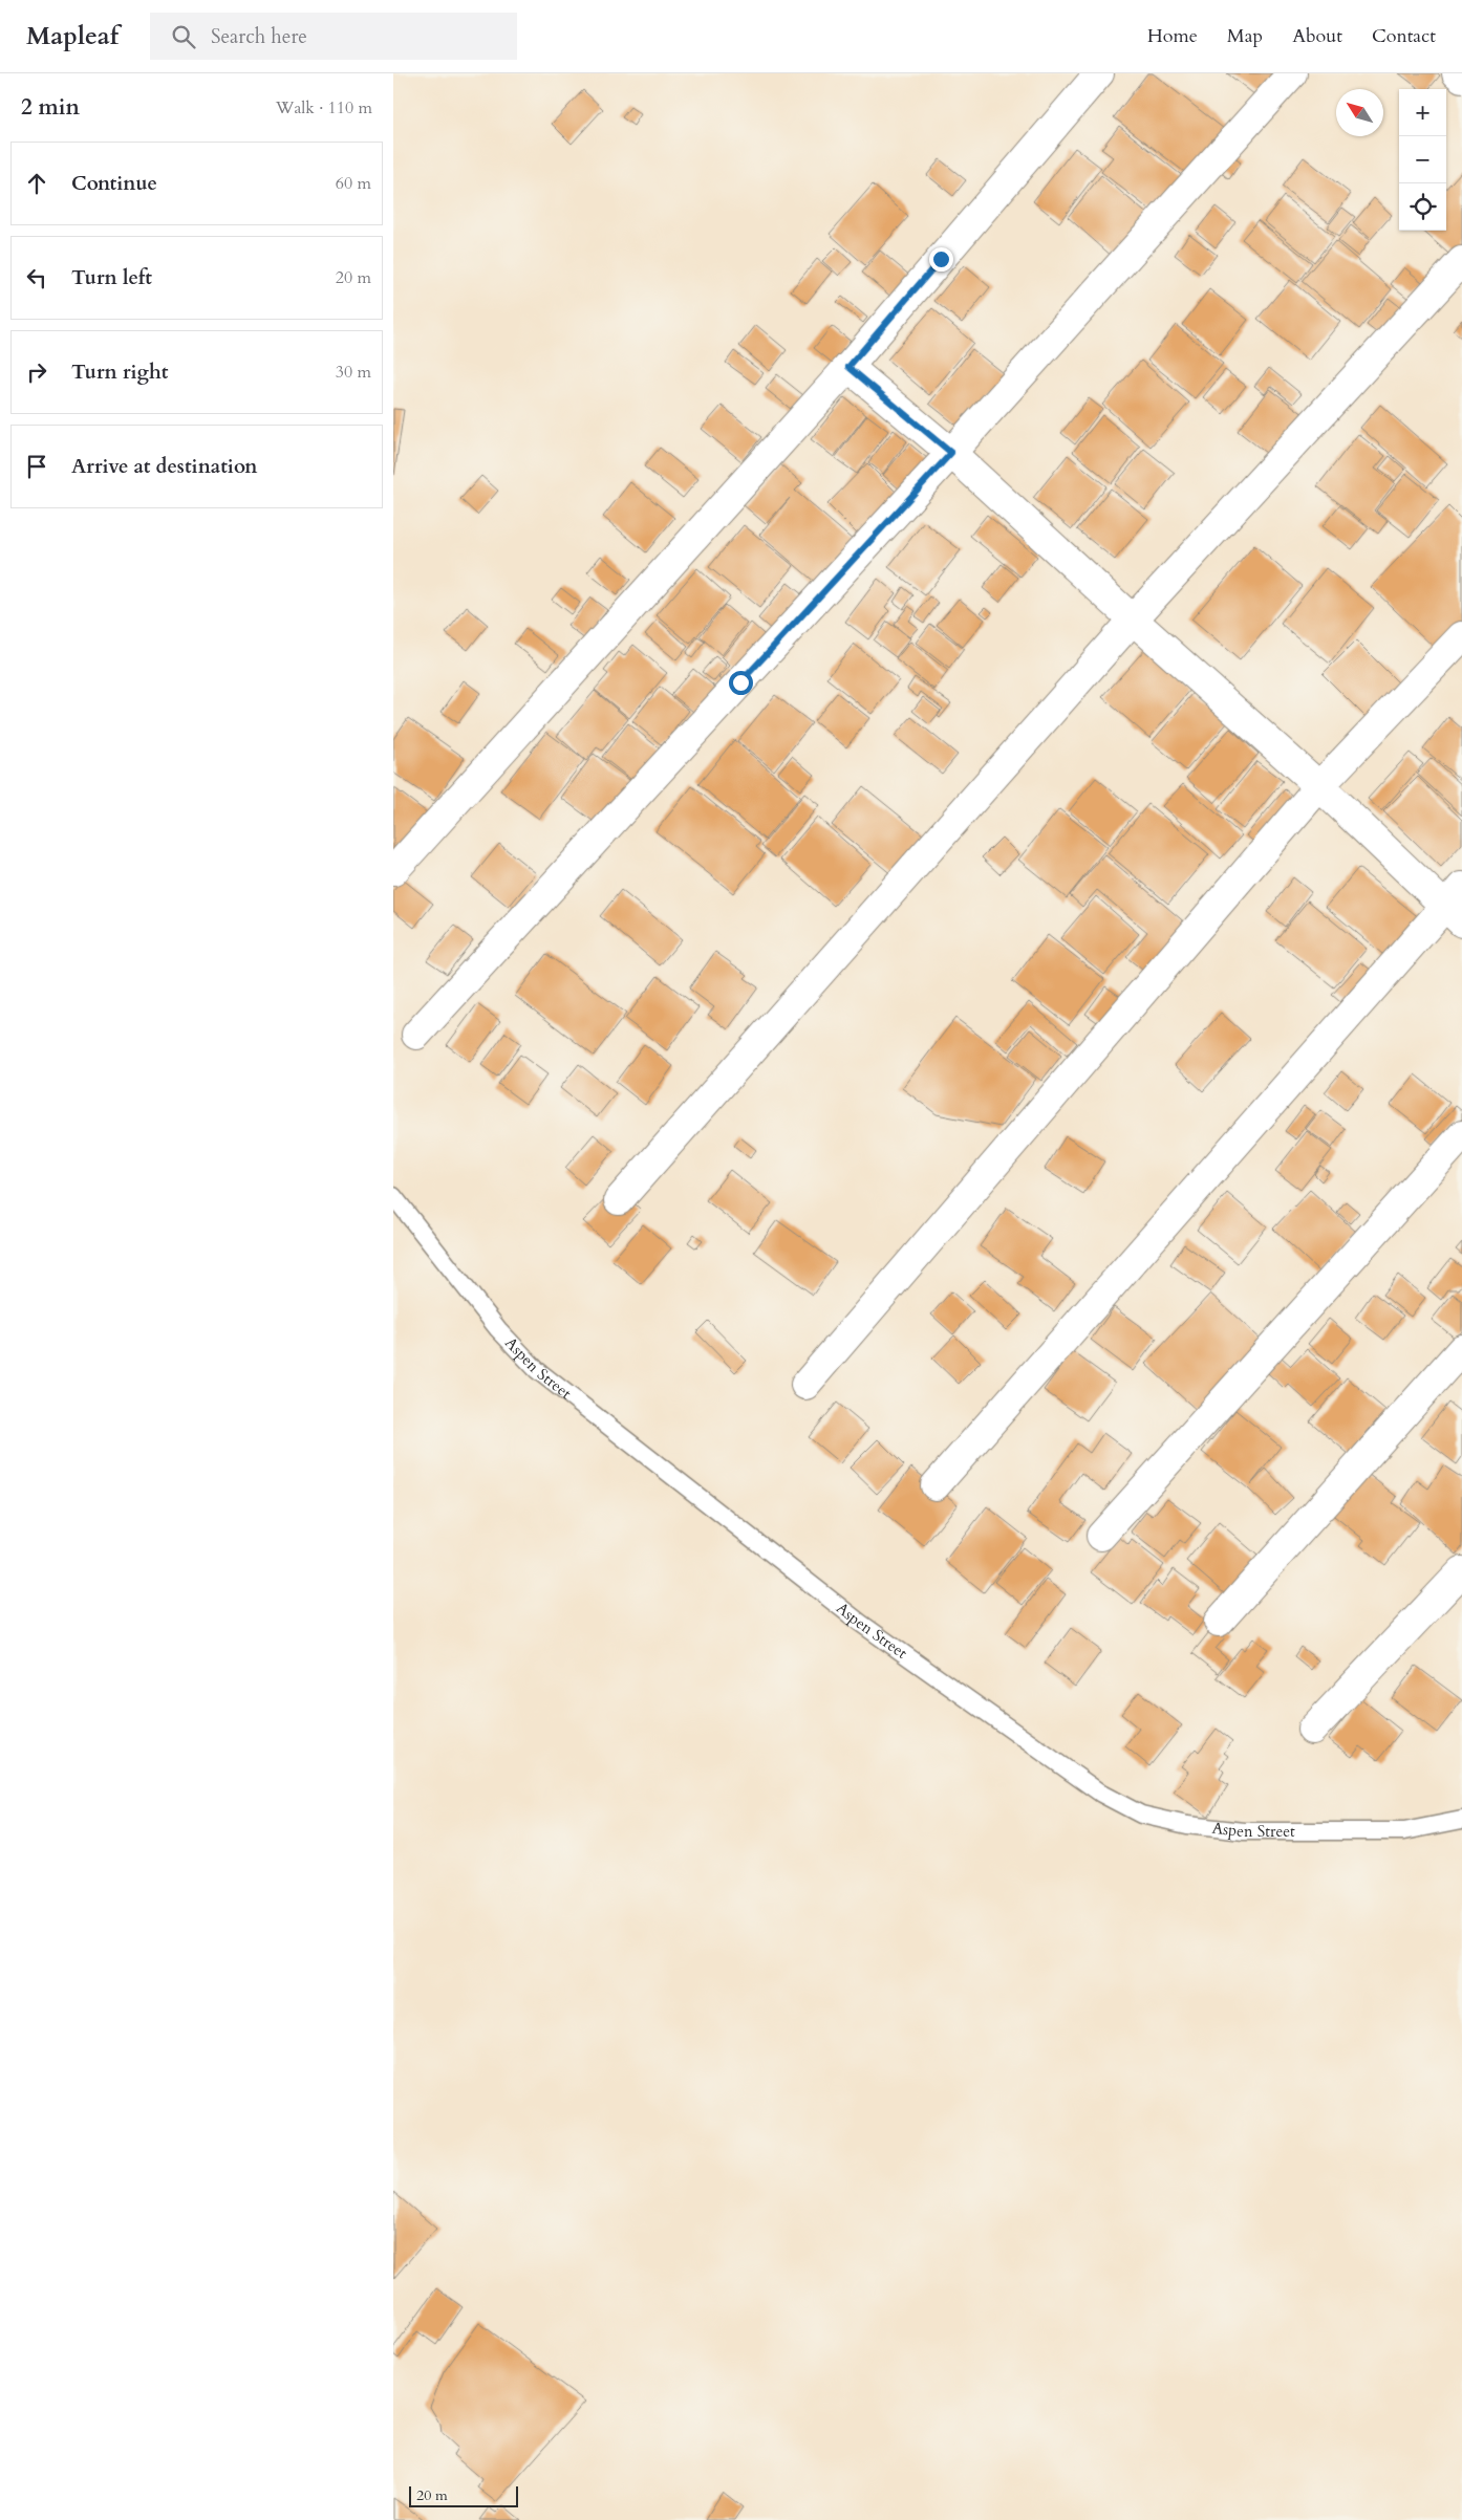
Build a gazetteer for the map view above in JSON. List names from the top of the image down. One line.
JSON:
{"streets":{"lane":["Aspen Street"]},"scale_bar":"20 m","north":"top left","page":{"header":"Mapleaf","search":"Search here","nav":["Home","Map","About","Contact"],"heading":["2 min","Walk · 110 m"],"map_buttons":["+","−"],"list":[["Continue","60 m"],["Turn left","20 m"],["Turn right","30 m"],"Arrive at destination"],"scale":"20 m"}}
